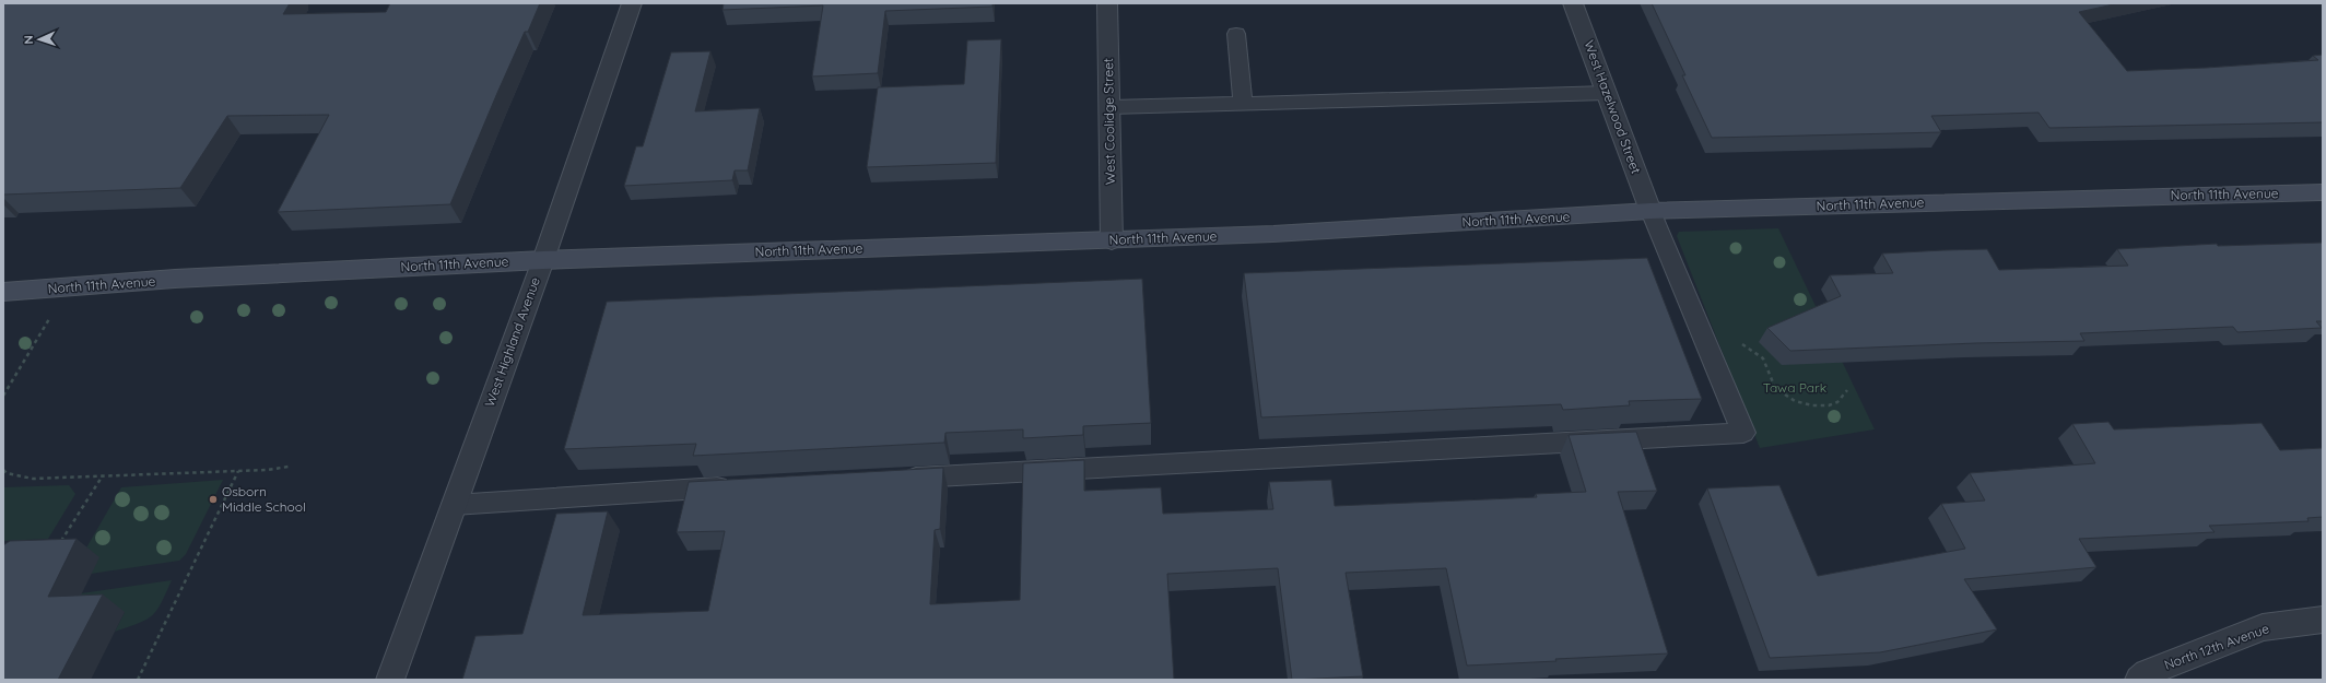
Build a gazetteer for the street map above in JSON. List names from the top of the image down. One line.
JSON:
{"streets":{"street":["West Hazelwood Street","West Coolidge Street","North 11th Avenue","West Highland Avenue","North 12th Avenue"]},"crossings":[["West Hazelwood Street","North 11th Avenue"],["West Coolidge Street","North 11th Avenue"],["North 11th Avenue","West Highland Avenue"]],"parks":["Tawa Park"],"places":["Osborn Middle School"],"north":"left"}
